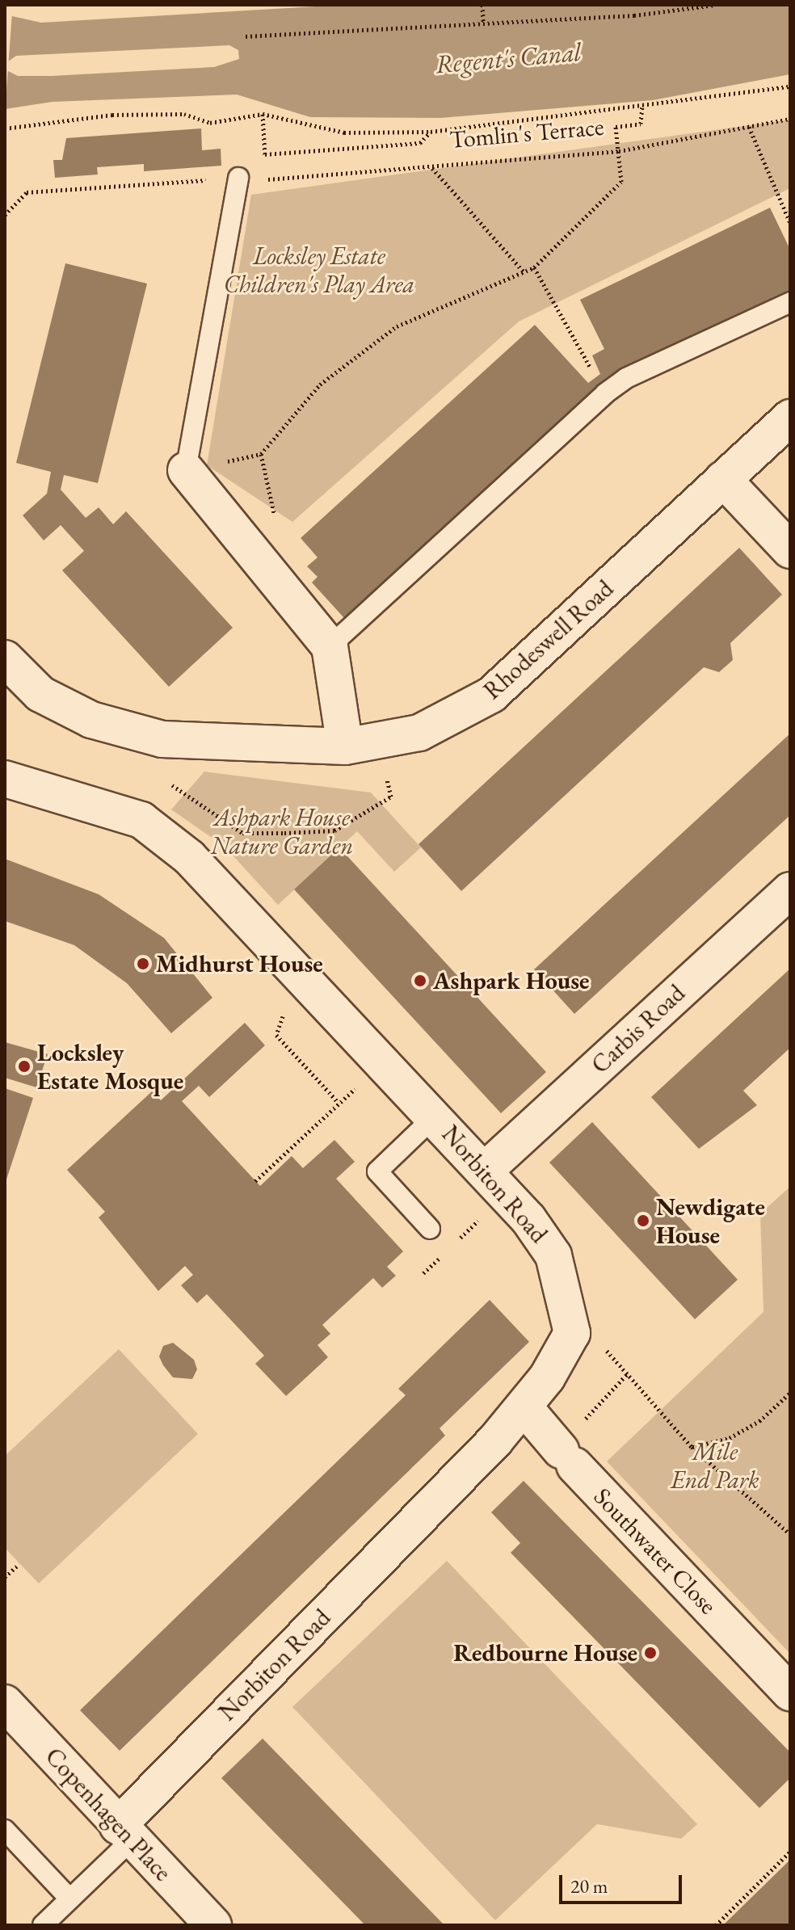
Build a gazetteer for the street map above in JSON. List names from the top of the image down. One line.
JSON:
{"streets":{"street":["Rhodeswell Road","Carbis Road","Norbiton Road","Southwater Close","Copenhagen Place"],"path":["Tomlin's Terrace"]},"crossings":[["Carbis Road","Norbiton Road"],["Norbiton Road","Southwater Close"],["Norbiton Road","Copenhagen Place"]],"water":["Regent's Canal"],"parks":["Locksley Estate Children's Play Area","Ashpark House Nature Garden","Mile End Park"],"places":["Midhurst House","Ashpark House","Locksley Estate Mosque","Newdigate House","Redbourne House"],"scale_bar":"20 m"}
